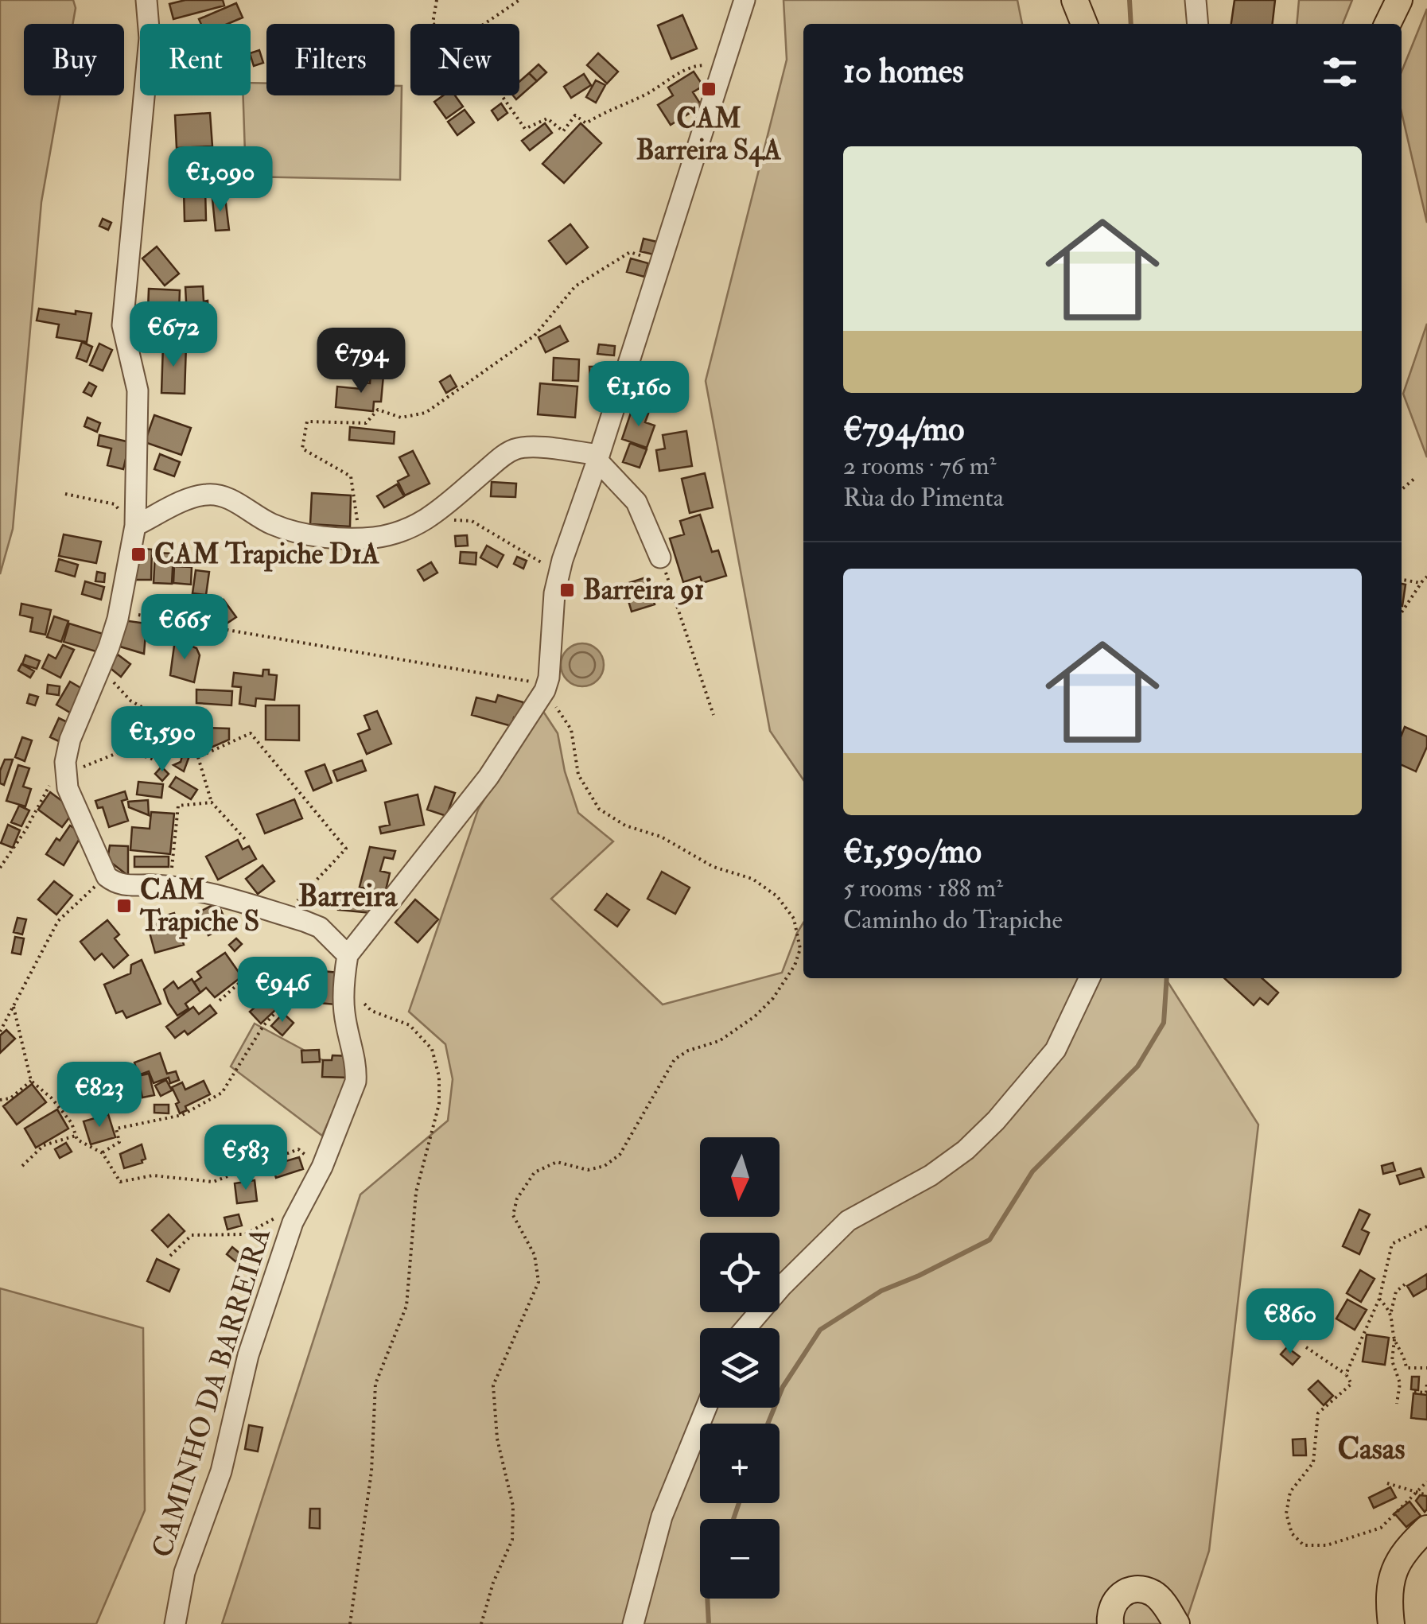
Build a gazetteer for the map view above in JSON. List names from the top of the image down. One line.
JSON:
{"streets":{"street":["CAMINHO DA BARREIRA"]},"districts":["Barreira","Casas"],"places":{"transit":["CAM Barreira S4A","CAM Trapiche D1A","Barreira 91","CAM Trapiche S"]},"north":"bottom","page":{"chip":["Buy","Rent","Filters","New"],"heading":"10 homes","list":[{"name":"€794/mo","note":"2 rooms · 76 m² · Rùa do Pimenta"},{"name":"€1,590/mo","note":"5 rooms · 188 m² · Caminho do Trapiche"}],"price":["€1,090","€672","€794","€1,160","€665","€1,590","€946","€823","€583","€860"],"map_buttons":["+","−"]}}
